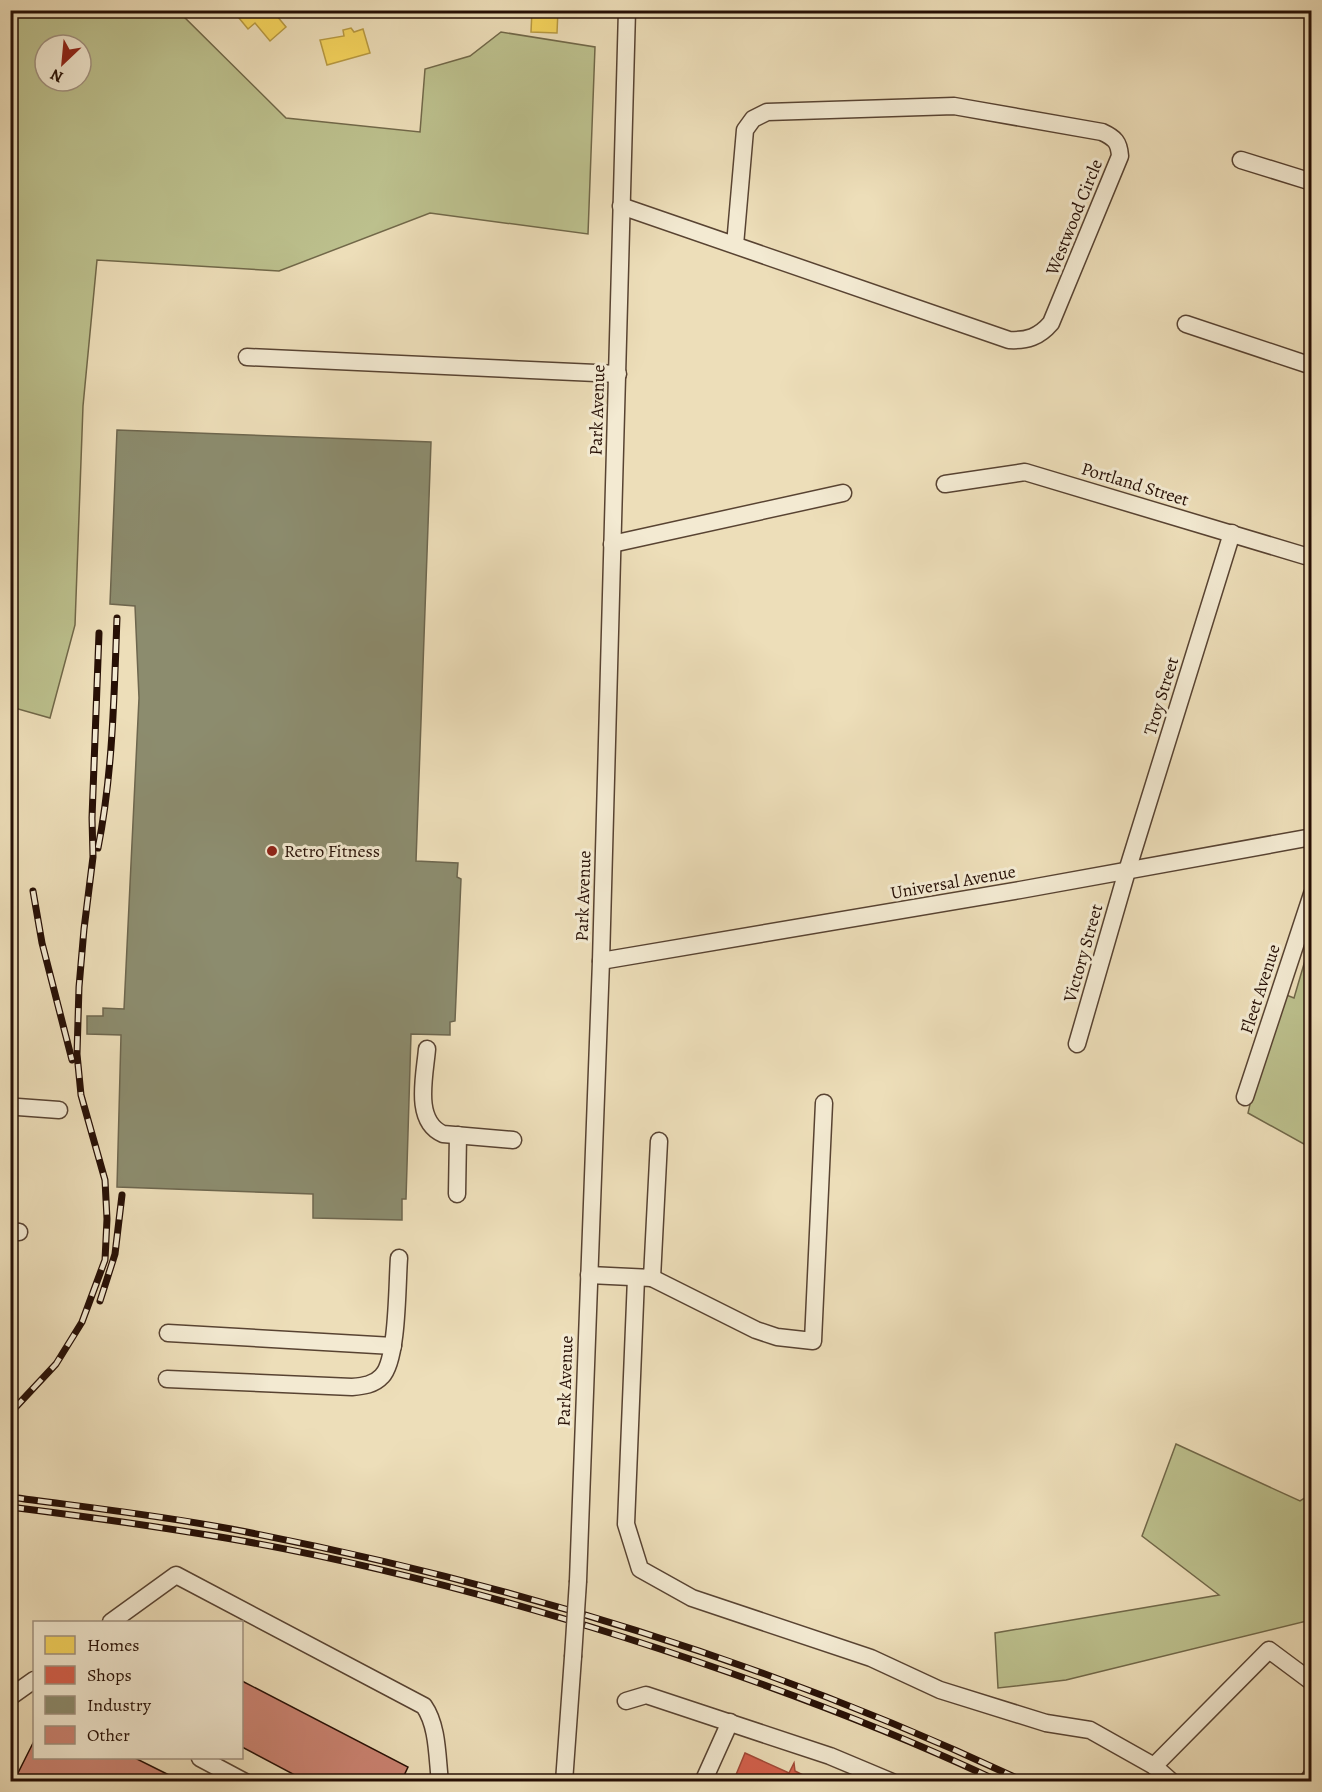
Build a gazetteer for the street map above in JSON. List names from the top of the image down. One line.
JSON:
{"streets":{"street":["Westwood Circle","Park Avenue","Portland Street","Troy Street","Universal Avenue","Victory Street","Fleet Avenue"]},"crossings":[["Westwood Circle","Park Avenue"],["Park Avenue","Universal Avenue"],["Portland Street","Troy Street"],["Troy Street","Universal Avenue"],["Troy Street","Victory Street"],["Universal Avenue","Victory Street"]],"places":["Retro Fitness"],"legend":["Homes","Shops","Industry","Other"],"north":"bottom left"}
